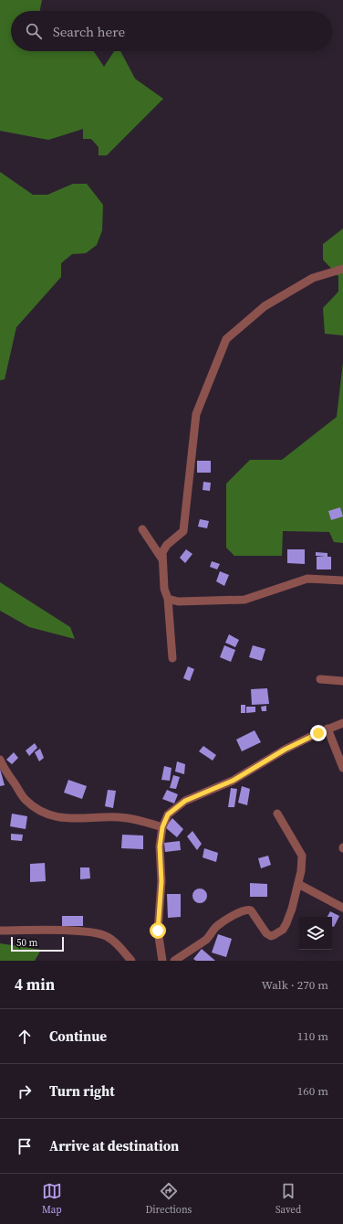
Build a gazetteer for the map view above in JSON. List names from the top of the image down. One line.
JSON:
{"scale_bar":"50 m","page":{"search":"Search here","scale":"50 m","heading":["4 min","Walk · 270 m"],"list":[["Continue","110 m"],["Turn right","160 m"],"Arrive at destination"],"nav":["Map","Directions","Saved"]}}
